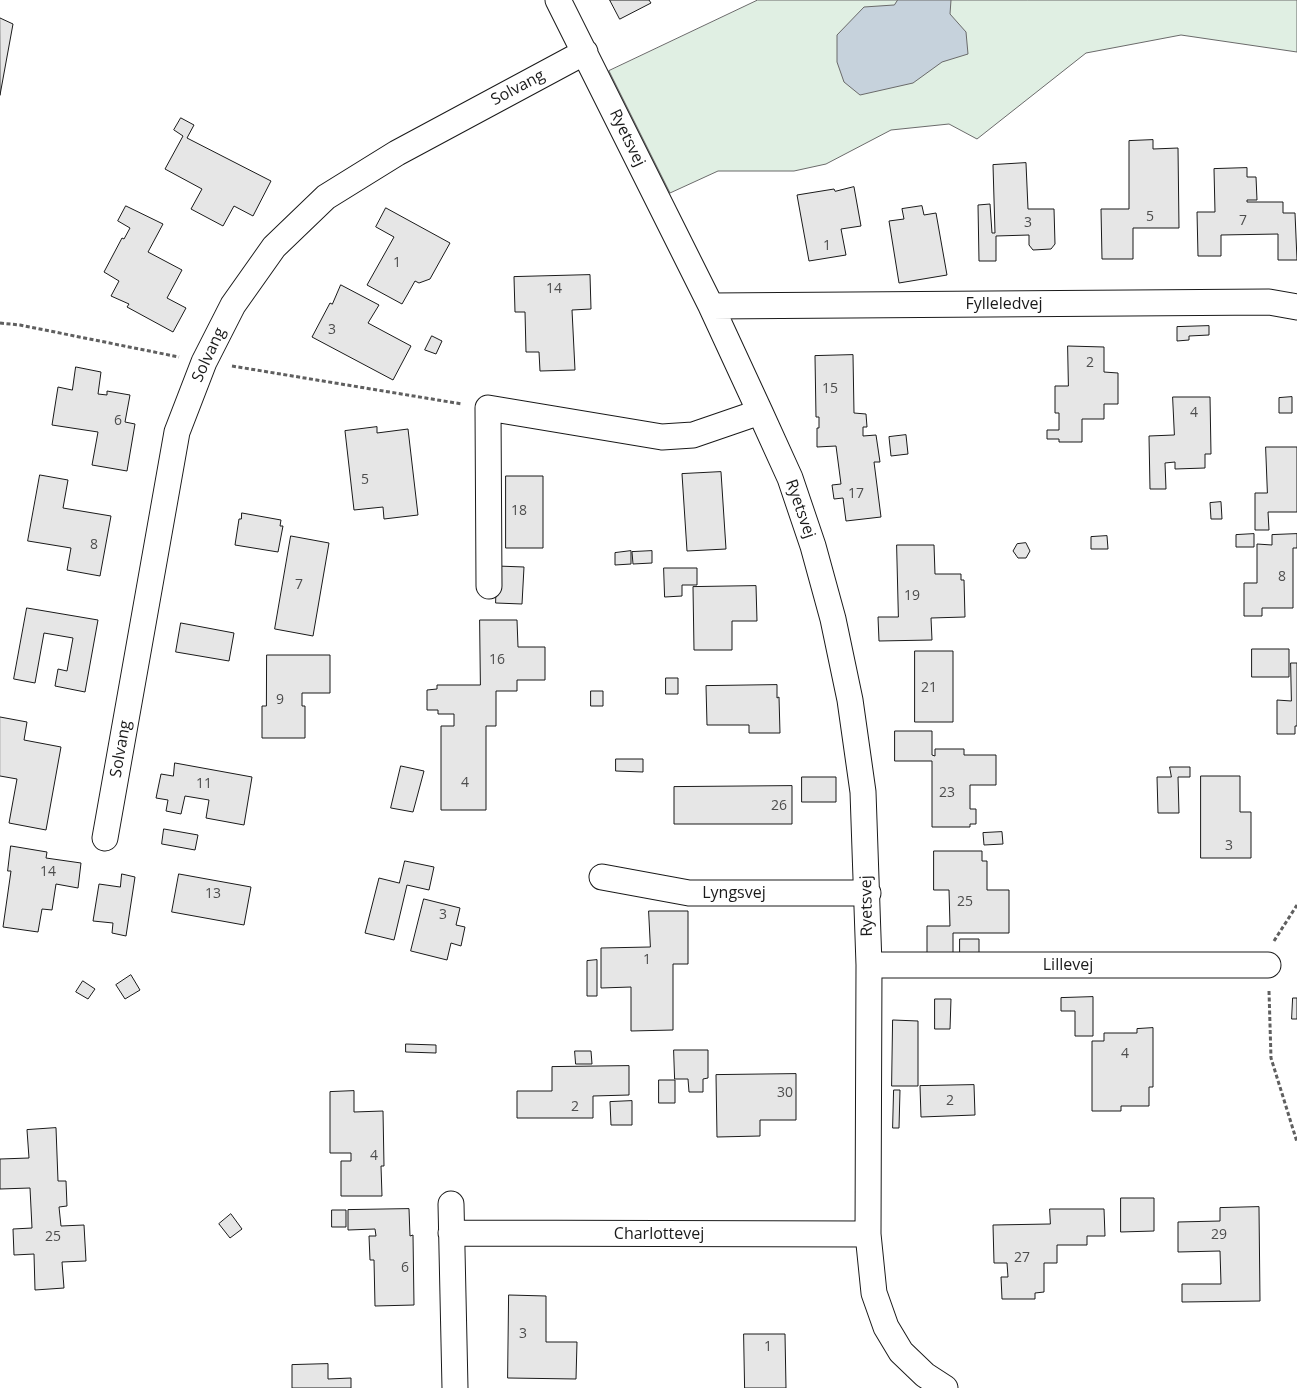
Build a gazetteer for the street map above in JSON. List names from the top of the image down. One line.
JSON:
{"streets":{"street":["Solvang","Ryetsvej","Fylleledvej","Lyngsvej","Lillevej","Charlottevej"]},"crossings":[["Solvang","Ryetsvej"],["Ryetsvej","Fylleledvej"],["Ryetsvej","Lyngsvej"],["Ryetsvej","Lillevej"],["Ryetsvej","Charlottevej"]],"house_numbers":["5","7","3","1","1","14","3","2","15","4","6","5","17","18","8","8","7","19","16","21","9","4","11","23","26","3","14","13","25","3","1","4","30","2","2","4","29","25","27","6","3","1"]}
